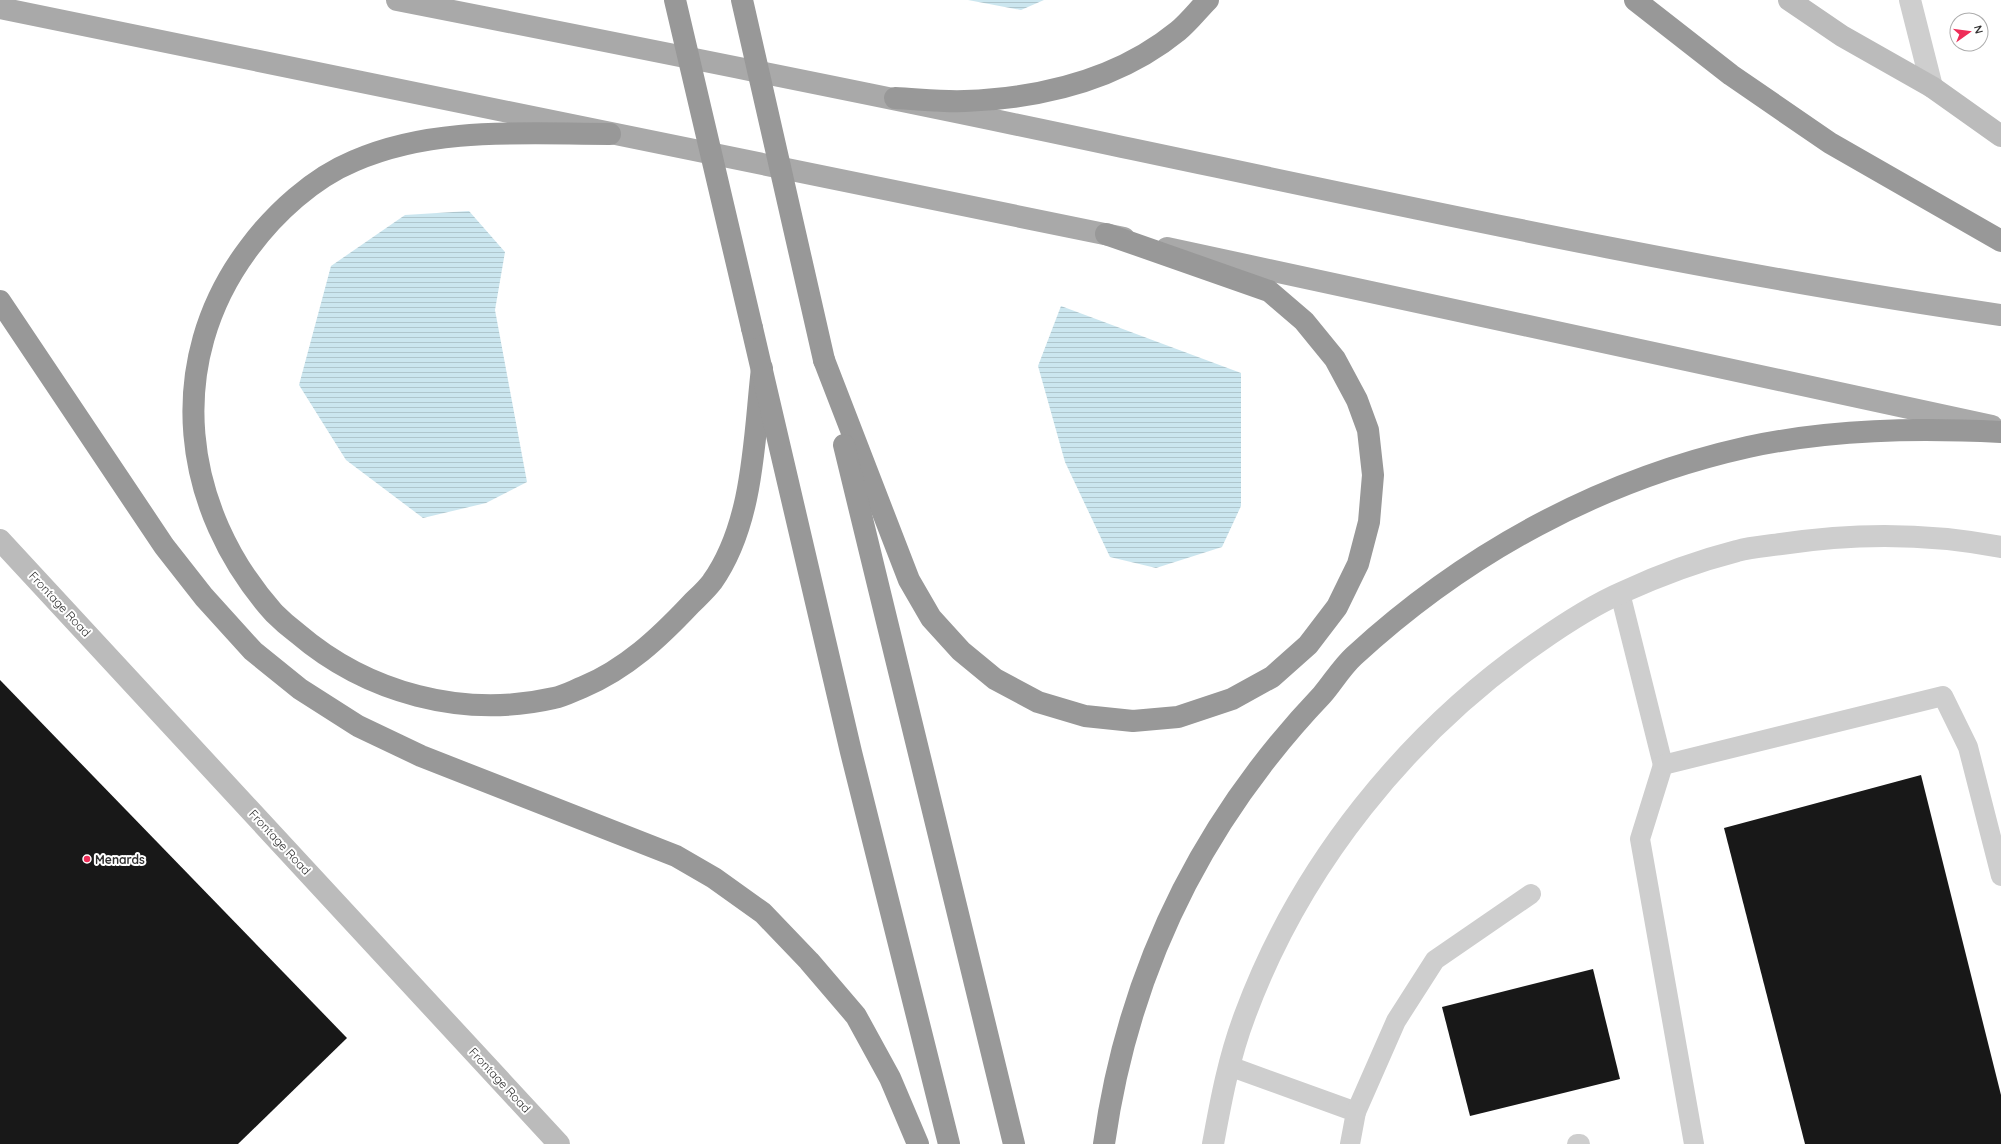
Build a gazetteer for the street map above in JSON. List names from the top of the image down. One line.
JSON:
{"streets":{"street":["Frontage Road"]},"places":["Menards"],"north":"right"}
